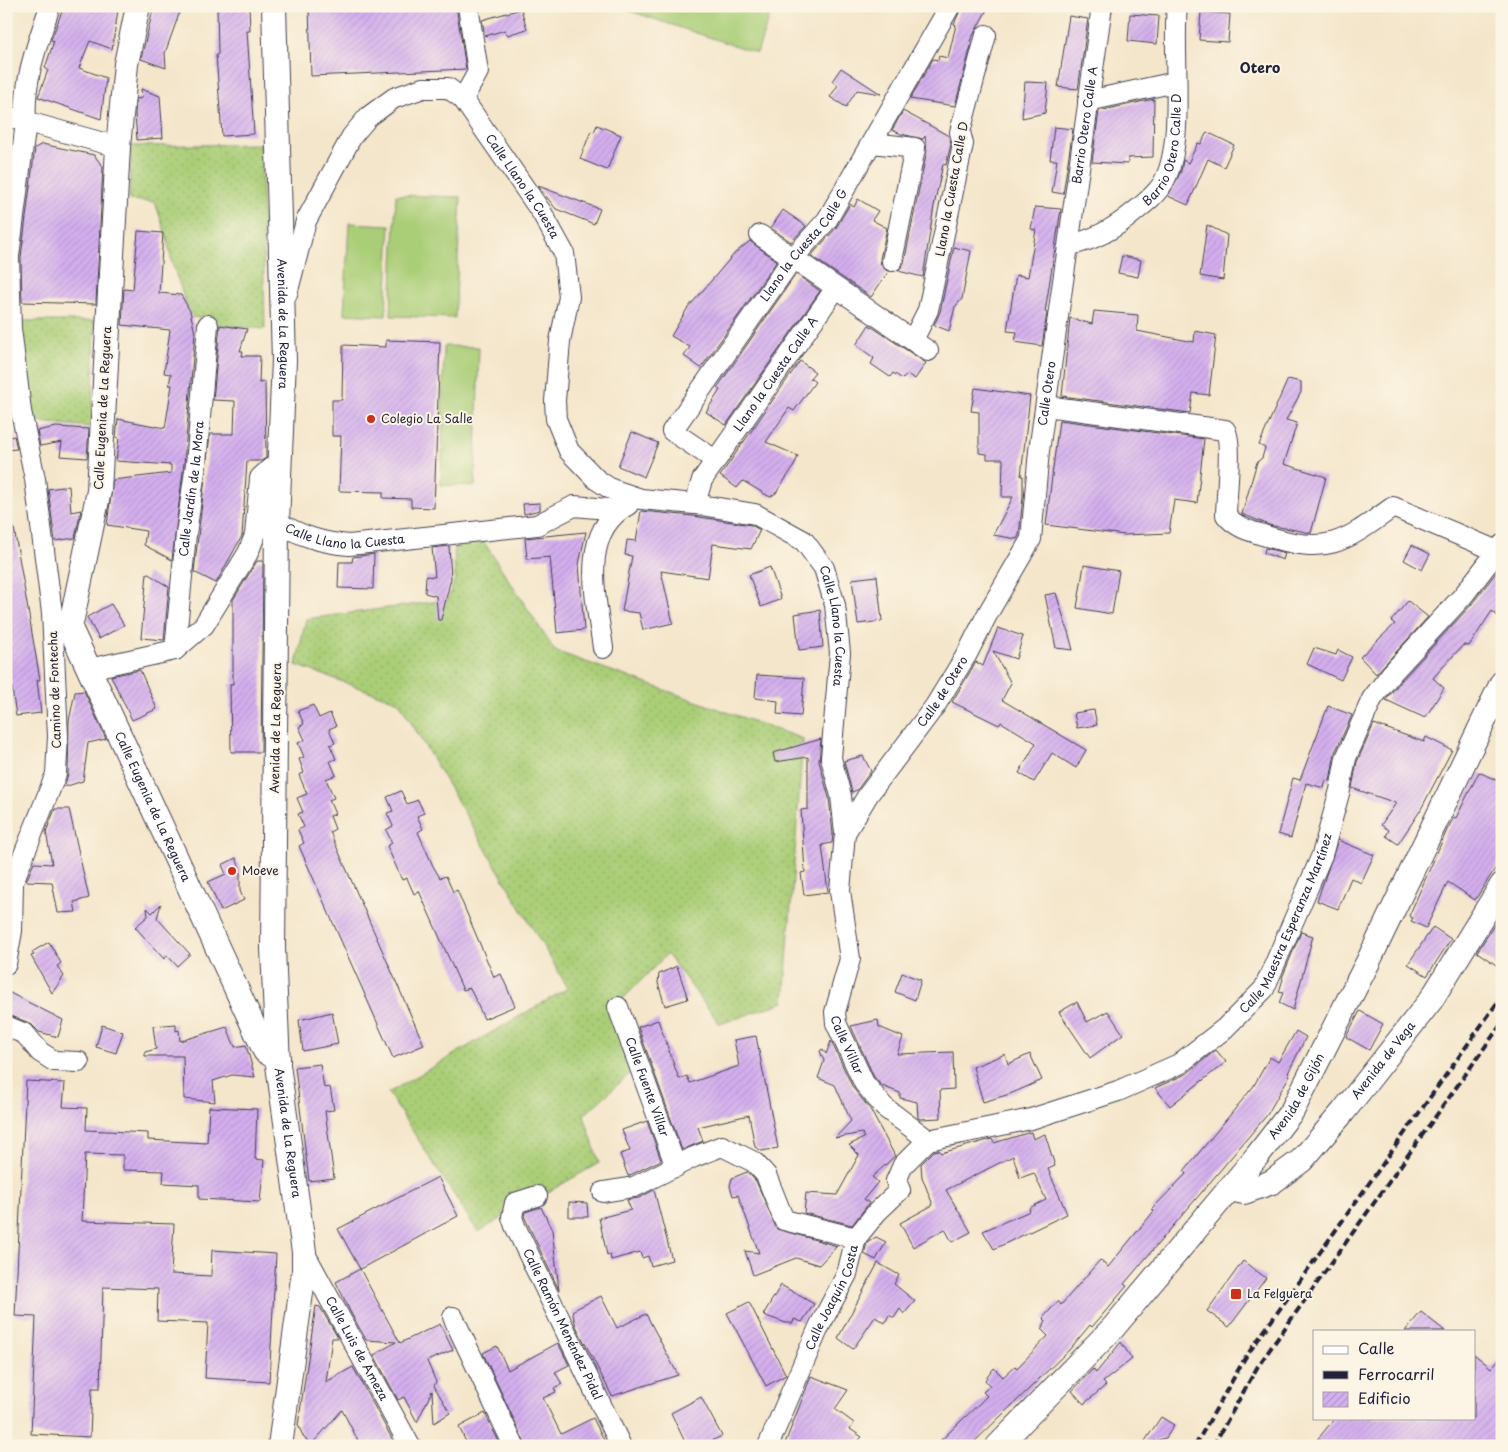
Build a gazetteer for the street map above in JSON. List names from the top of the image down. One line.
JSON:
{"streets":{"street":["Barrio Otero Calle A","Barrio Otero Calle D","Calle Llano la Cuesta","Llano la Cuesta Calle D","Llano la Cuesta Calle G","Avenida de La Reguera","Llano la Cuesta Calle A","Calle Otero","Calle Eugenia de La Reguera","Calle Jardín de la Mora","Camino de Fontecha","Calle de Otero","Calle Maestra Esperanza Martínez","Calle Villar","Avenida de Vega","Calle Fuente Villar","Avenida de Gijón","Calle Joaquín Costa","Calle Ramón Menéndez Pidal","Calle Luis de Ameza"]},"crossings":[["Barrio Otero Calle A","Barrio Otero Calle D"],["Barrio Otero Calle A","Calle Otero"],["Barrio Otero Calle D","Calle Otero"],["Calle Llano la Cuesta","Avenida de La Reguera"],["Calle Llano la Cuesta","Calle de Otero"],["Calle Llano la Cuesta","Calle Villar"],["Llano la Cuesta Calle D","Llano la Cuesta Calle A"],["Llano la Cuesta Calle G","Llano la Cuesta Calle A"],["Avenida de La Reguera","Calle Eugenia de La Reguera"],["Avenida de La Reguera","Calle Luis de Ameza"],["Calle Otero","Calle de Otero"],["Calle Eugenia de La Reguera","Camino de Fontecha"],["Calle de Otero","Calle Villar"],["Calle Maestra Esperanza Martínez","Calle Villar"],["Calle Maestra Esperanza Martínez","Calle Joaquín Costa"],["Calle Villar","Calle Joaquín Costa"],["Avenida de Vega","Avenida de Gijón"]],"districts":["Otero"],"places":{"other":["Colegio La Salle","Moeve"],"transit":["La Felguera"]},"legend":["Calle","Ferrocarril","Edificio"]}
